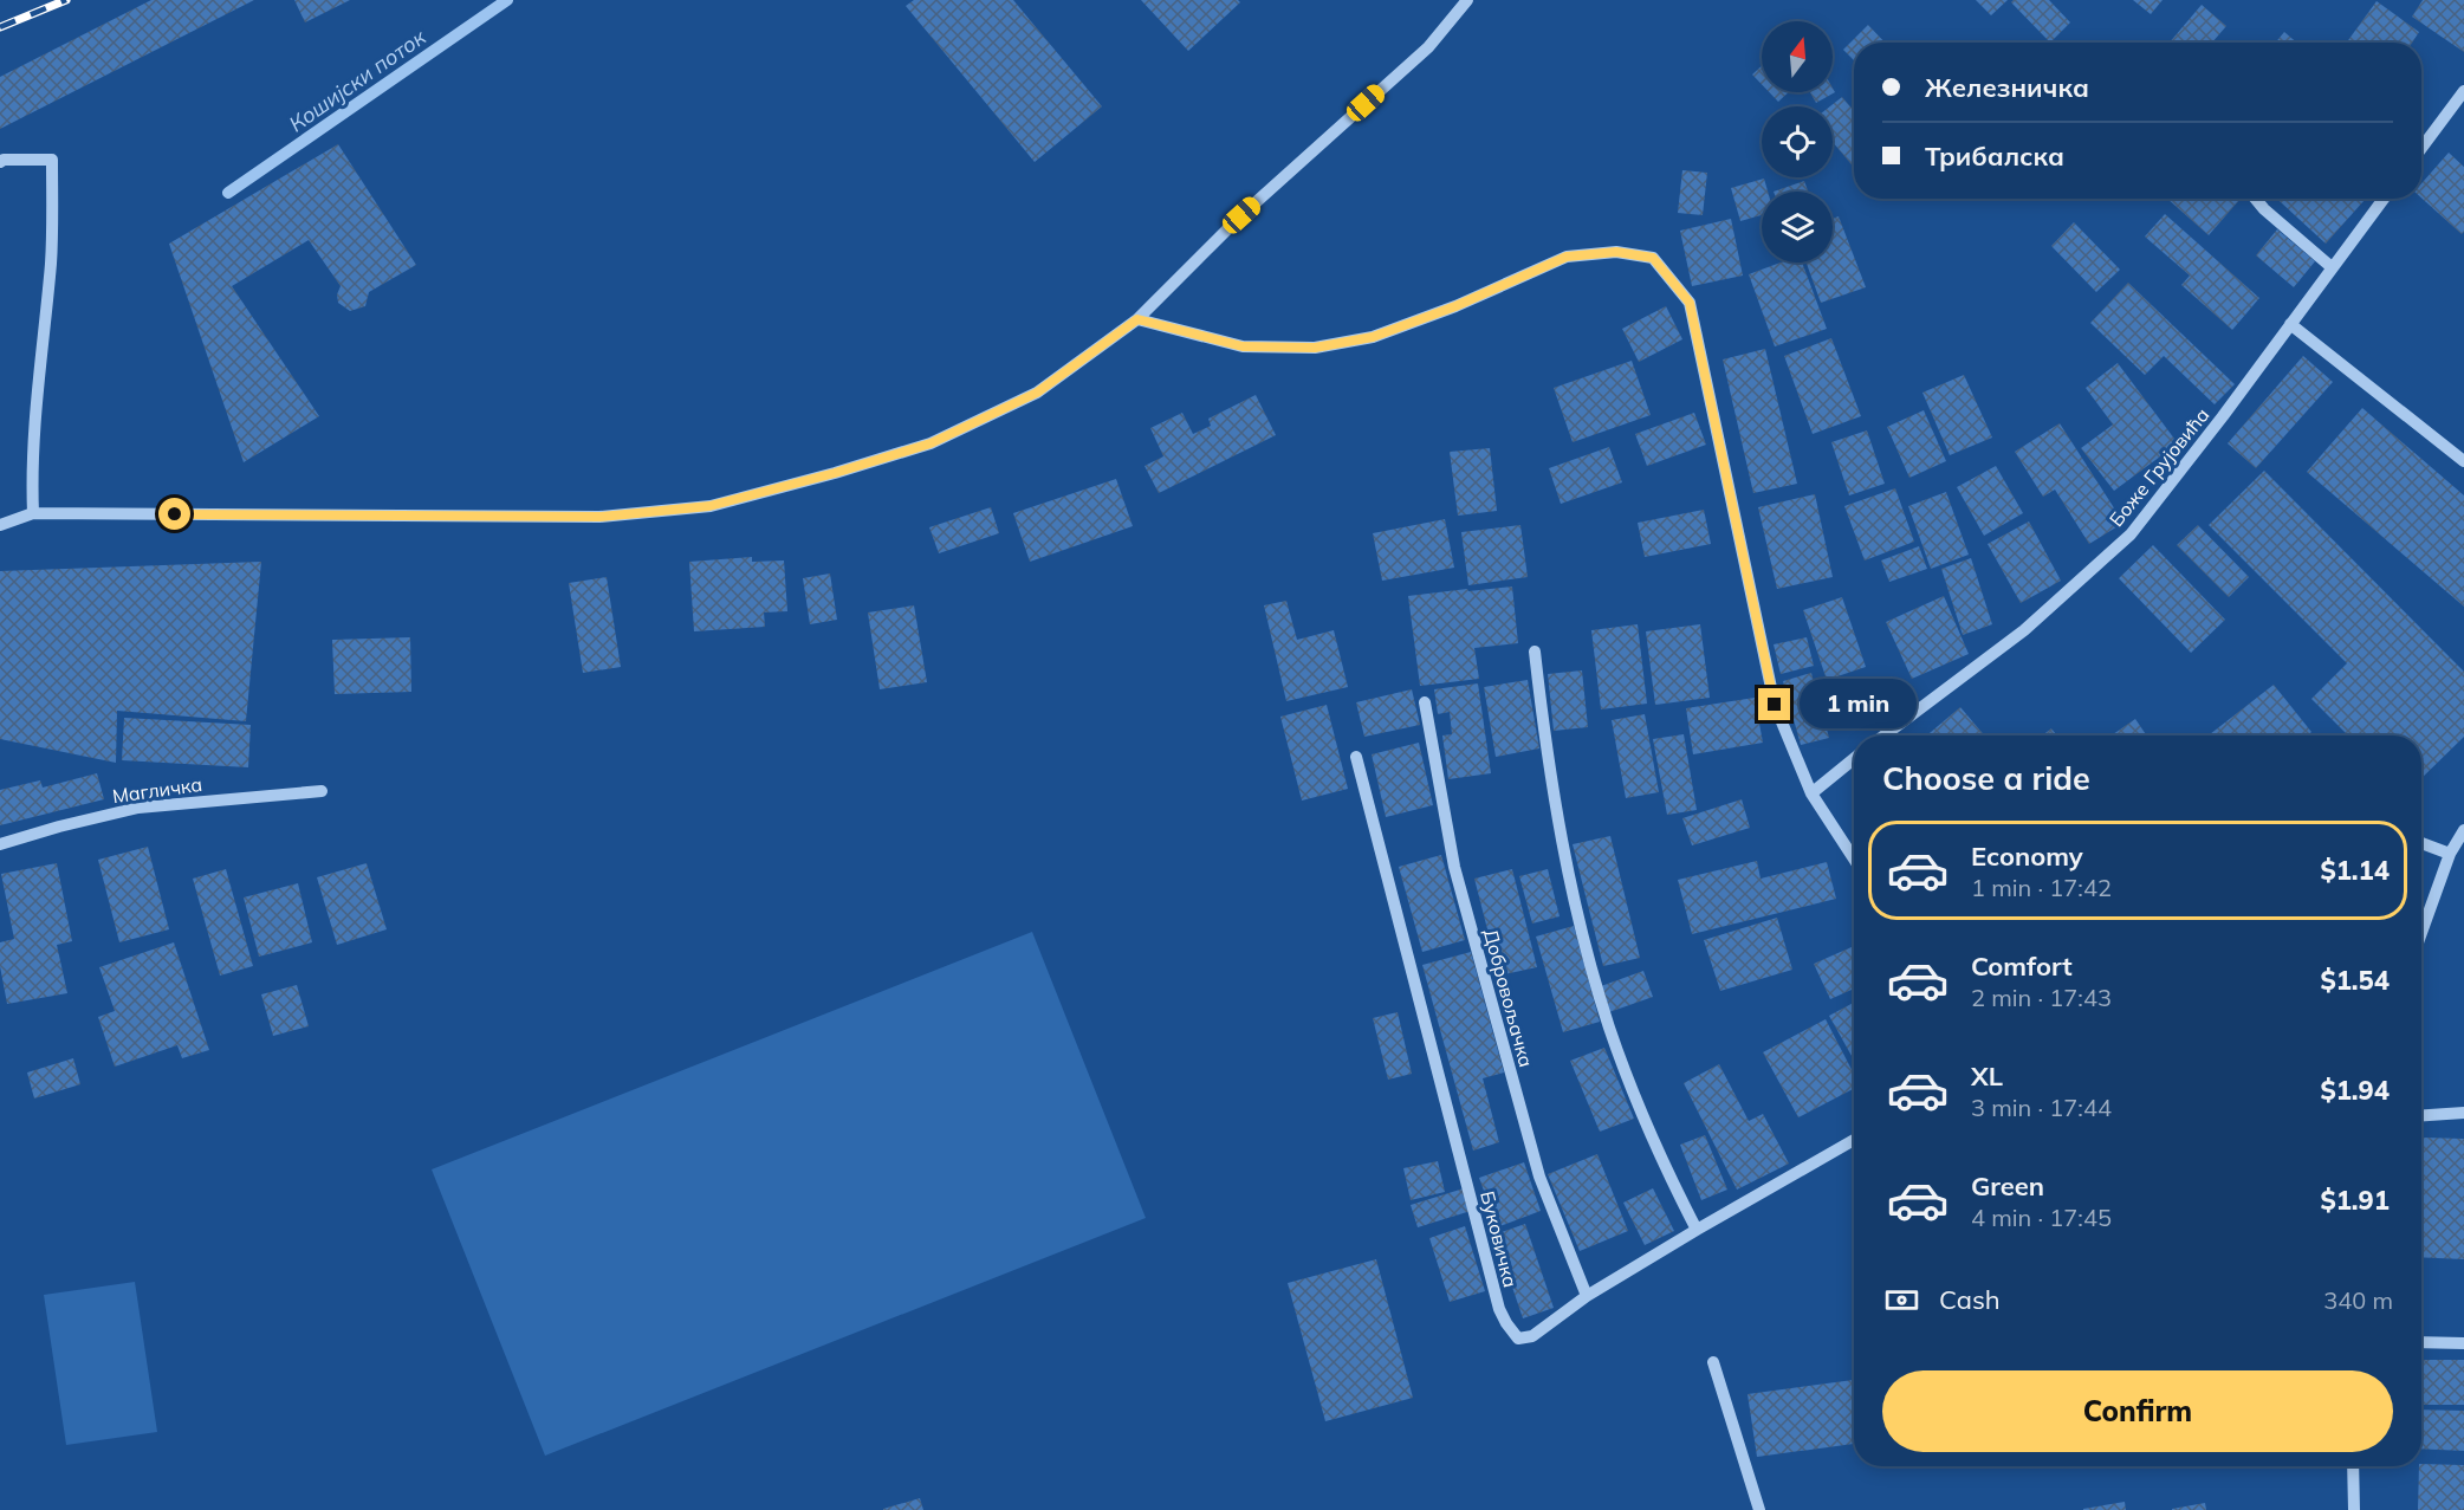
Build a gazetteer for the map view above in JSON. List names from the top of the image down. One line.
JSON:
{"streets":{"street":["Боже Грујовића","Магличка","Добровољачка","Буковичка"]},"crossings":[["Добровољачка","Буковичка"]],"water":["Кошијски поток"],"north":"top","page":{"banner":["Железничка","Трибалска"],"bubble":"1 min","heading":"Choose a ride","list":[{"name":"Economy","note":"1 min · 17:42","value":"$1.14"},{"name":"Comfort","note":"2 min · 17:43","value":"$1.54"},{"name":"XL","note":"3 min · 17:44","value":"$1.94"},{"name":"Green","note":"4 min · 17:45","value":"$1.91"}],"pay":["Cash","340 m"],"buttons":"Confirm"}}
